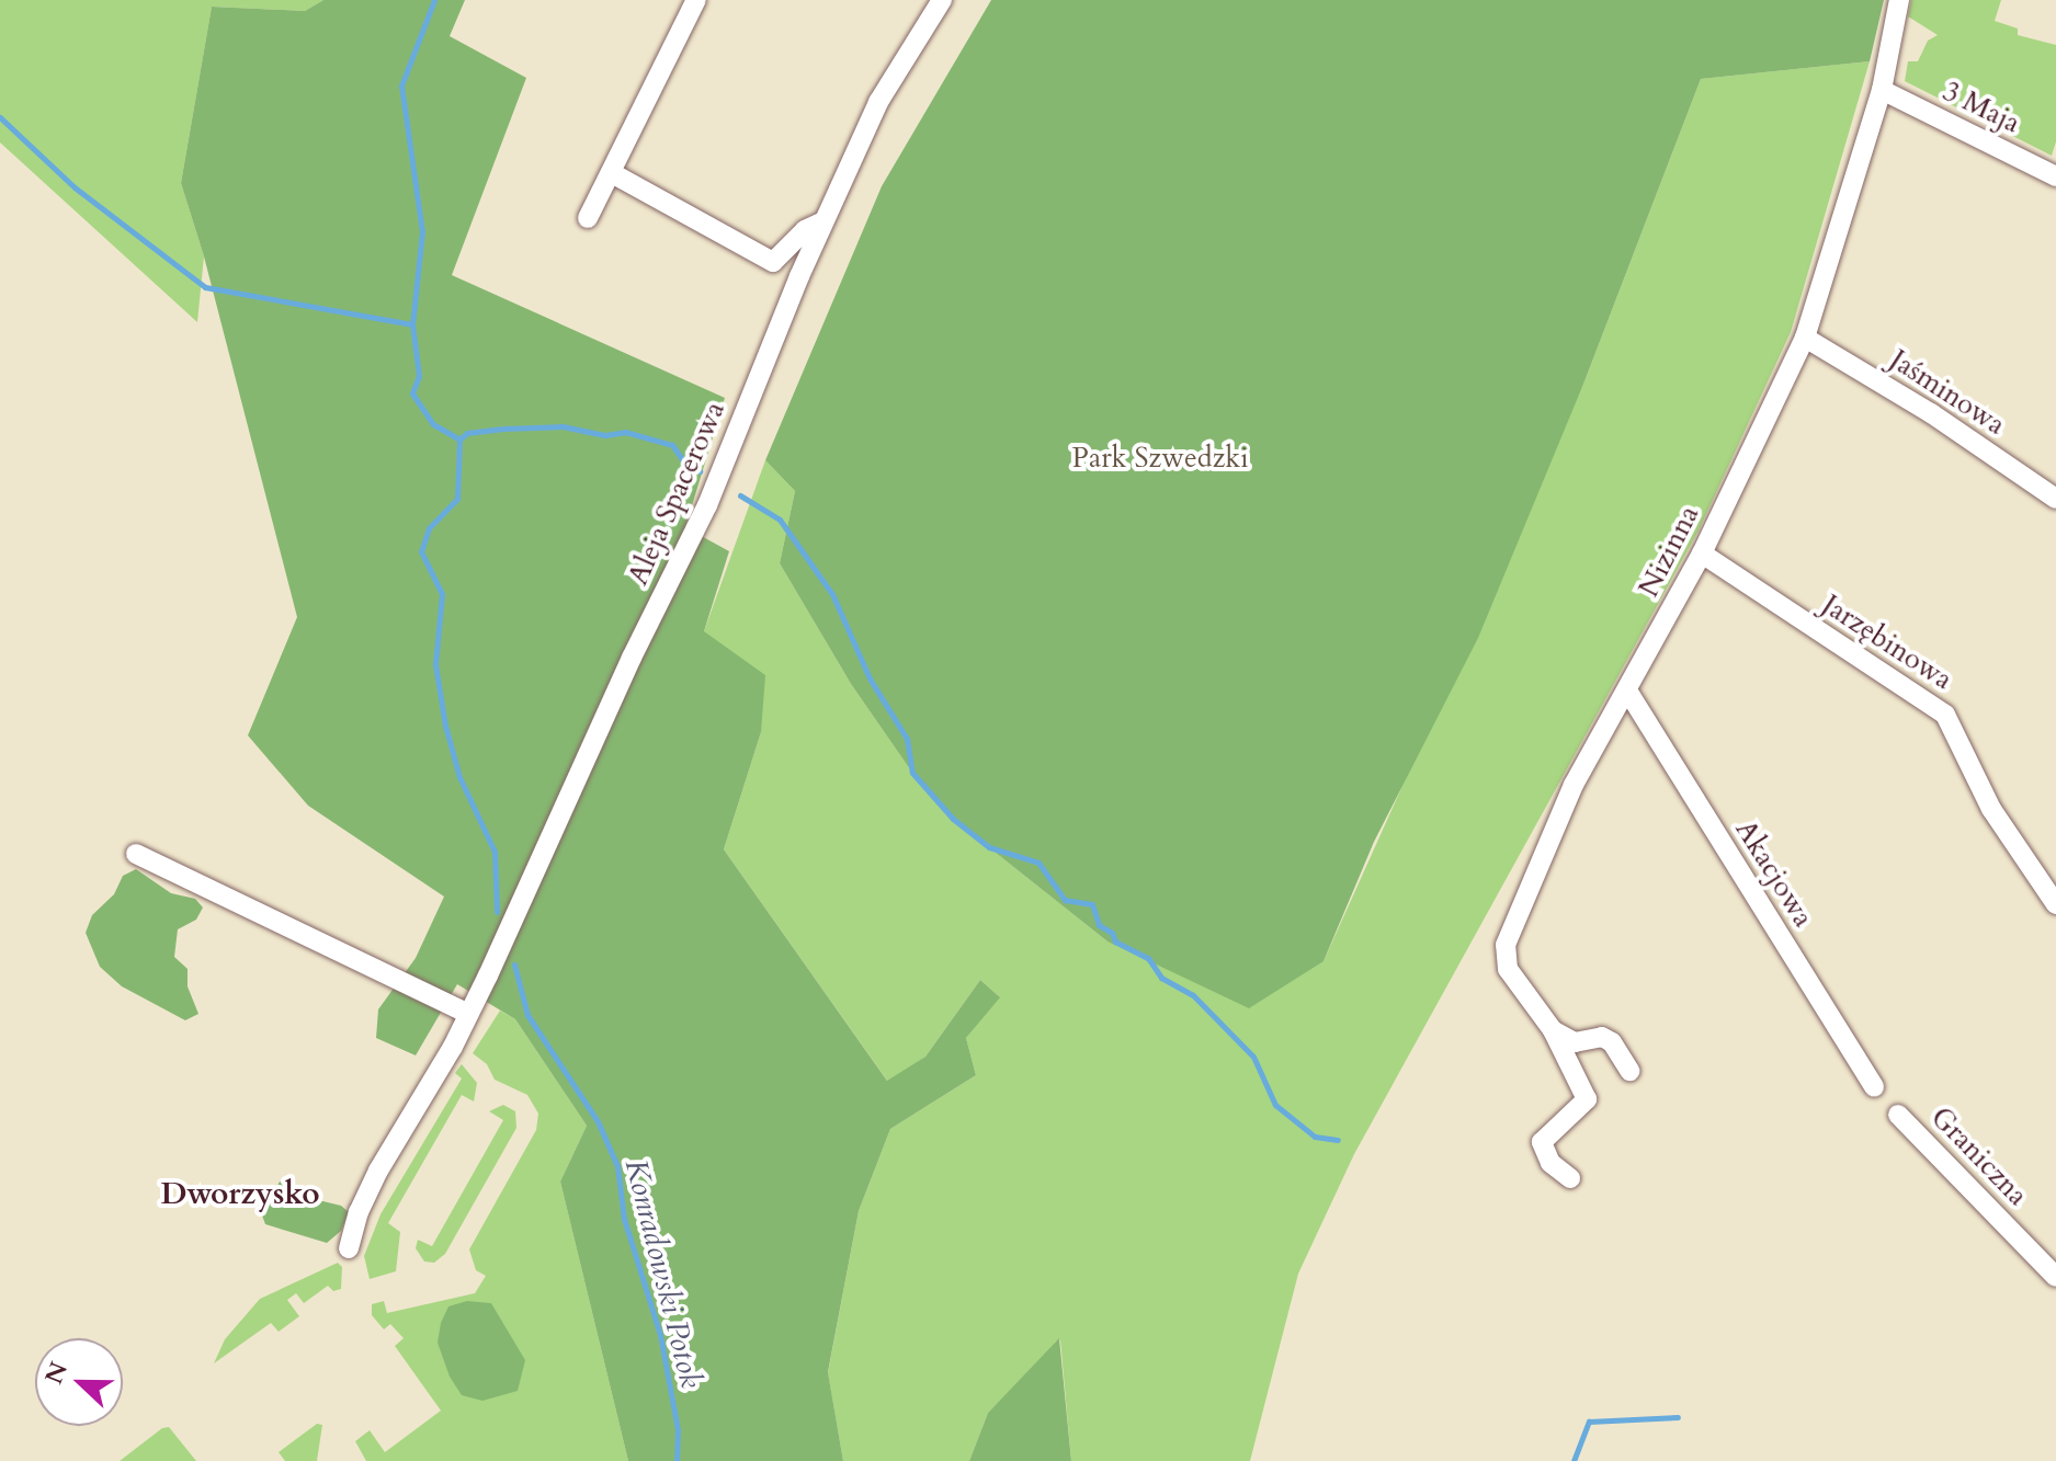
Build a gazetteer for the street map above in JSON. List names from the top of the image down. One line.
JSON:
{"streets":{"street":["3 Maja","Jaśminowa","Aleja Spacerowa","Nizinna","Jarzębinowa","Akacjowa","Graniczna"]},"crossings":[["3 Maja","Nizinna"],["Jaśminowa","Nizinna"],["Nizinna","Jarzębinowa"],["Nizinna","Akacjowa"]],"districts":["Dworzysko"],"water":["Konradowski Potok"],"parks":["Park Szwedzki"],"north":"left"}
